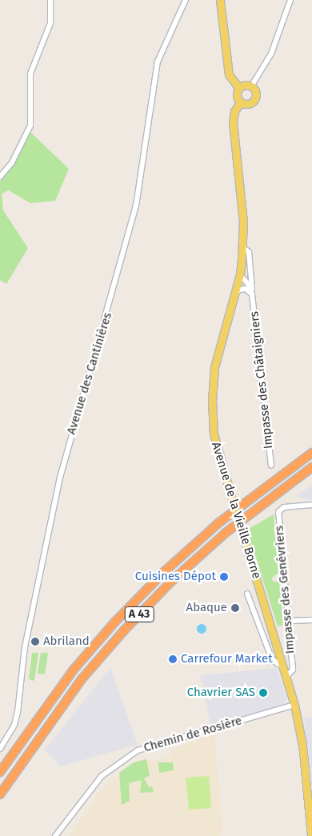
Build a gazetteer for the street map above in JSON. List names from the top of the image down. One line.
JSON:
{"streets":{"highway":["A 43"],"main road":["Avenue de la Vieille Borne"],"street":["Avenue des Cantinières","Impasse des Châtaigniers","Impasse des Genévriers","Chemin de Rosière"]},"crossings":[["Impasse des Châtaigniers","Avenue de la Vieille Borne"],["Avenue de la Vieille Borne","Impasse des Genévriers"],["Avenue de la Vieille Borne","Chemin de Rosière"]],"places":["Cuisines Dépot","Abaque","Abriland","Carrefour Market","Chavrier SAS"]}
